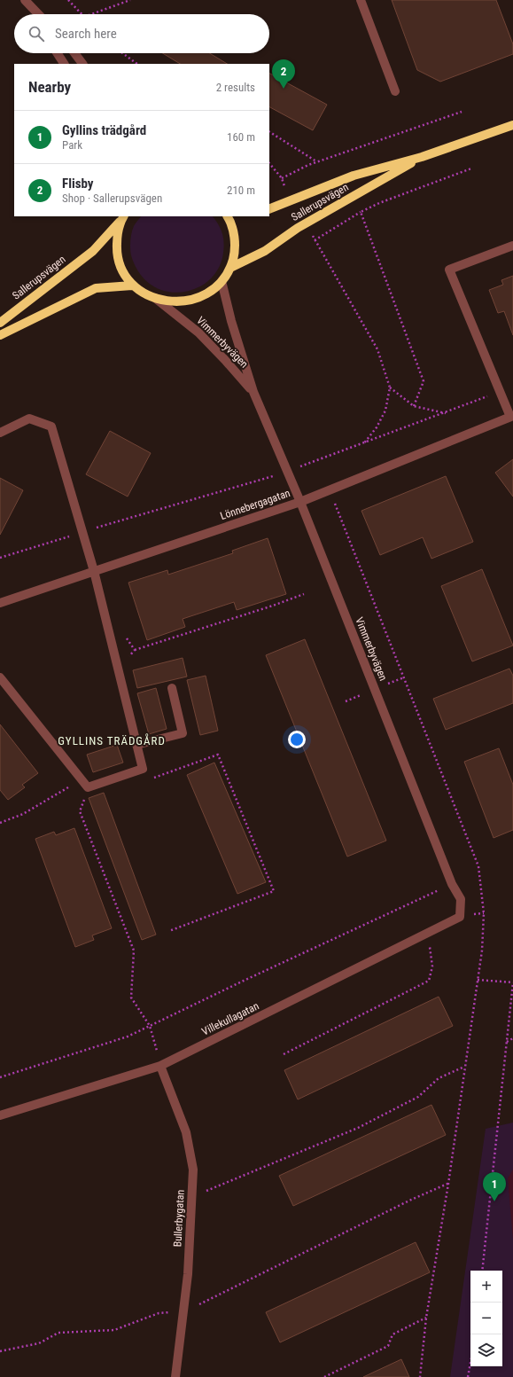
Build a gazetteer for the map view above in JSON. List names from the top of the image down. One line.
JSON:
{"streets":{"main road":["Sallerupsvägen"],"street":["Vimmerbyvägen","Lönnebergagatan","Villekullagatan","Bullerbygatan"]},"crossings":[["Sallerupsvägen","Vimmerbyvägen"],["Vimmerbyvägen","Lönnebergagatan"],["Vimmerbyvägen","Villekullagatan"],["Villekullagatan","Bullerbygatan"]],"districts":["GYLLINS TRÄDGÅRD"],"page":{"search":"Search here","pins":["2","1"],"heading":["Nearby","2 results"],"list":[{"mark":"1","name":"Gyllins trädgård","note":"Park","value":"160 m"},{"mark":"2","name":"Flisby","note":"Shop · Sallerupsvägen","value":"210 m"}],"map_buttons":["+","−"]}}
